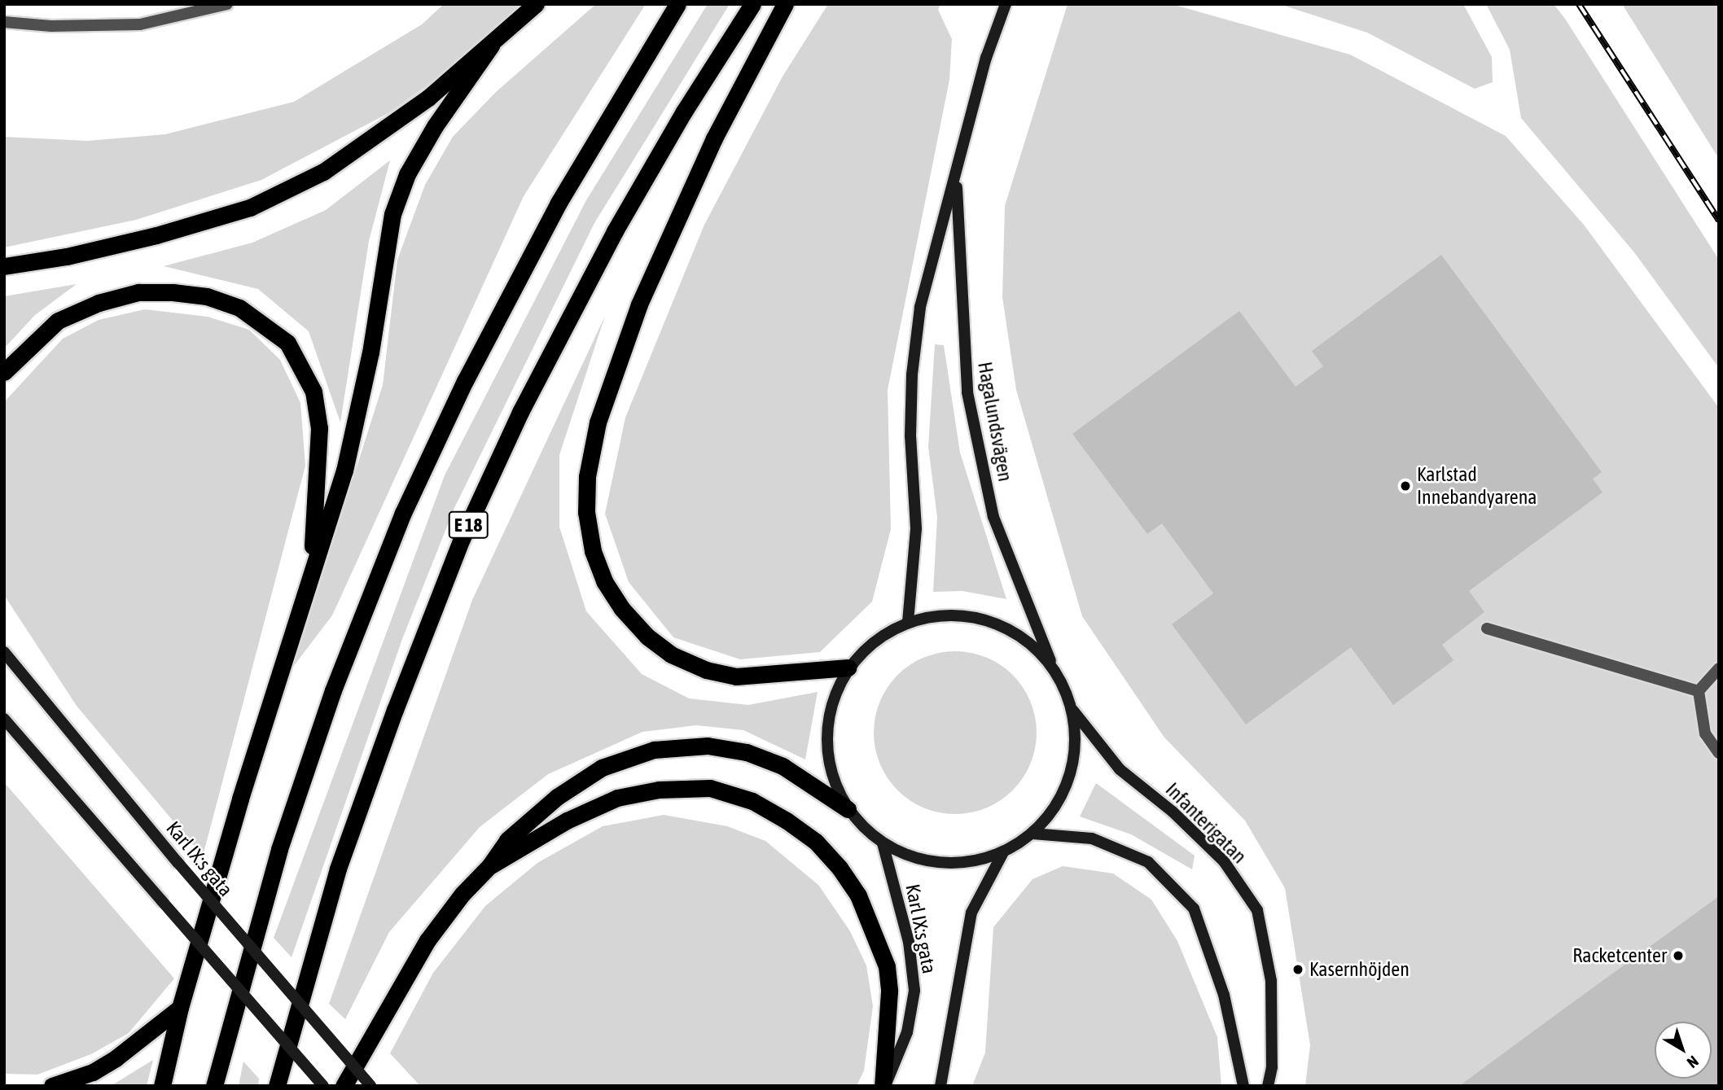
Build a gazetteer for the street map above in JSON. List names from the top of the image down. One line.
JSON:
{"streets":{"highway":["E 18"],"street":["Hagalundsvägen","Infanterigatan","Karl IX:s gata"]},"crossings":[["Hagalundsvägen","Infanterigatan"]],"places":["Karlstad Innebandyarena","Racketcenter","Kasernhöjden"],"north":"bottom right"}
